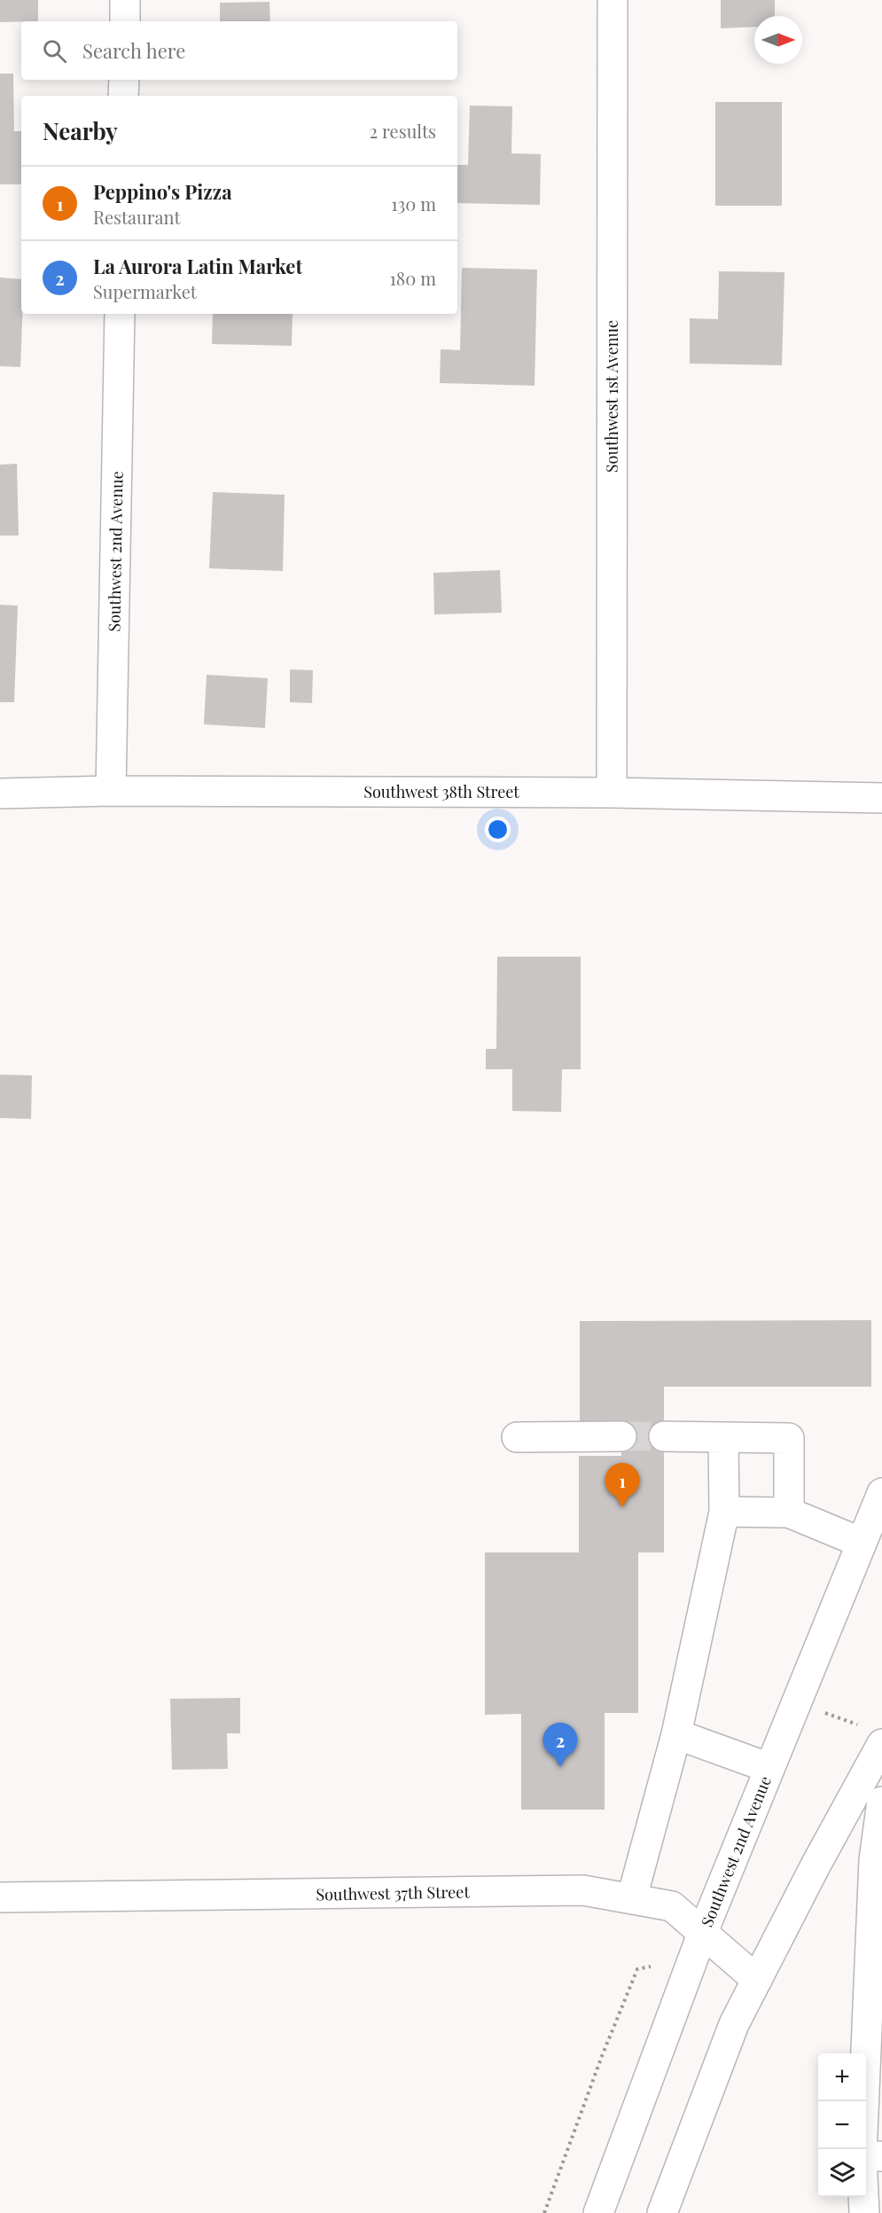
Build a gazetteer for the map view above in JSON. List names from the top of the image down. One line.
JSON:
{"streets":{"street":["Southwest 1st Avenue","Southwest 2nd Avenue","Southwest 38th Street","Southwest 37th Street"]},"crossings":[["Southwest 1st Avenue","Southwest 38th Street"],["Southwest 2nd Avenue","Southwest 38th Street"],["Southwest 2nd Avenue","Southwest 37th Street"]],"north":"right","page":{"search":"Search here","heading":["Nearby","2 results"],"list":[{"mark":"1","name":"Peppino's Pizza","note":"Restaurant","value":"130 m"},{"mark":"2","name":"La Aurora Latin Market","note":"Supermarket","value":"180 m"}],"pins":["1","2"],"map_buttons":["+","−"]}}
